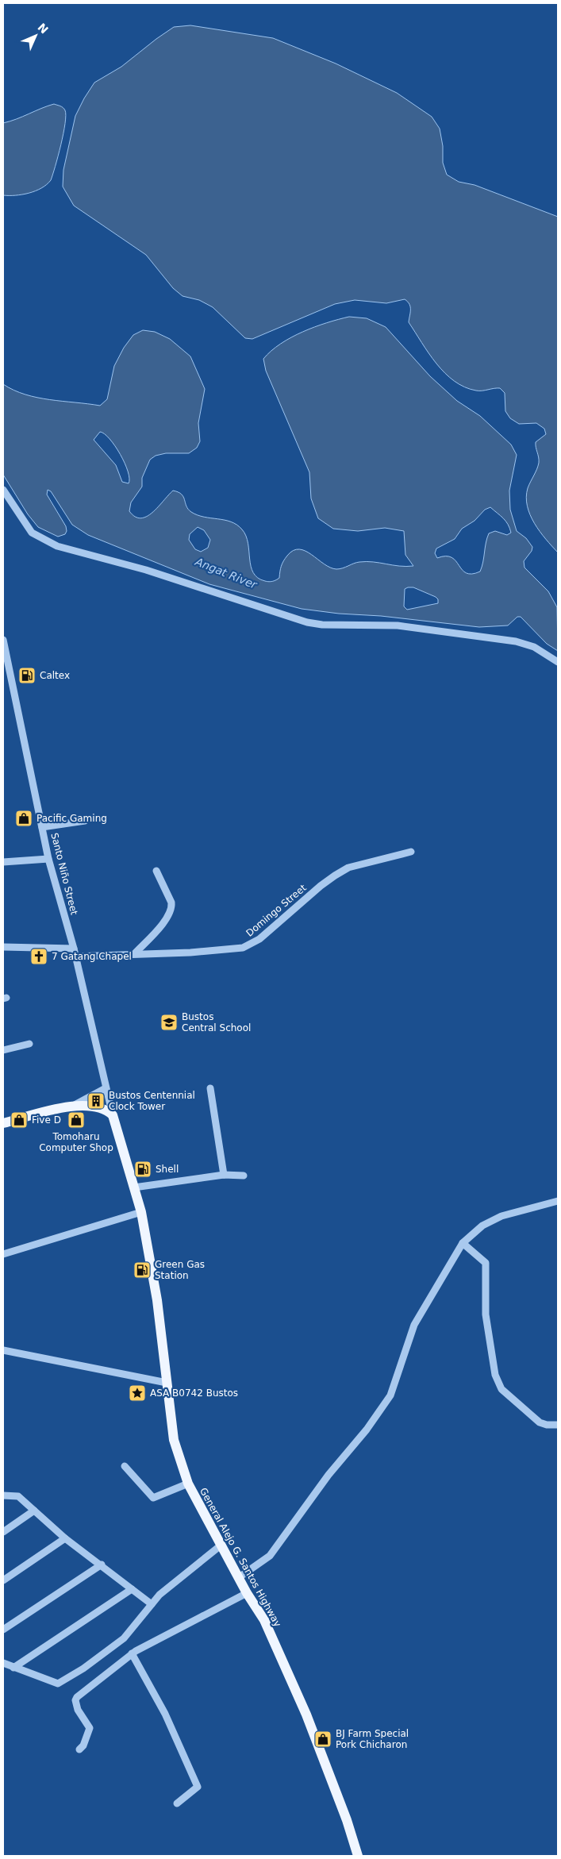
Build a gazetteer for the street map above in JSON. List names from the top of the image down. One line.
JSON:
{"streets":{"main road":["General Alejo G. Santos Highway"],"street":["Santo Niño Street","Domingo Street"]},"crossings":[["Santo Niño Street","Domingo Street"],["Santo Niño Street","General Alejo G. Santos Highway"]],"water":["Angat River"],"places":{"fuel station":["Caltex","Shell","Green Gas Station"],"shop":["Pacific Gaming","Five D","Tomoharu Computer Shop","BJ Farm Special Pork Chicharon"],"church":["7 Gatang Chapel"],"school or university":["Bustos Central School"],"building":["Bustos Centennial Clock Tower"],"place":["ASA B0742 Bustos"]},"north":"top right"}
